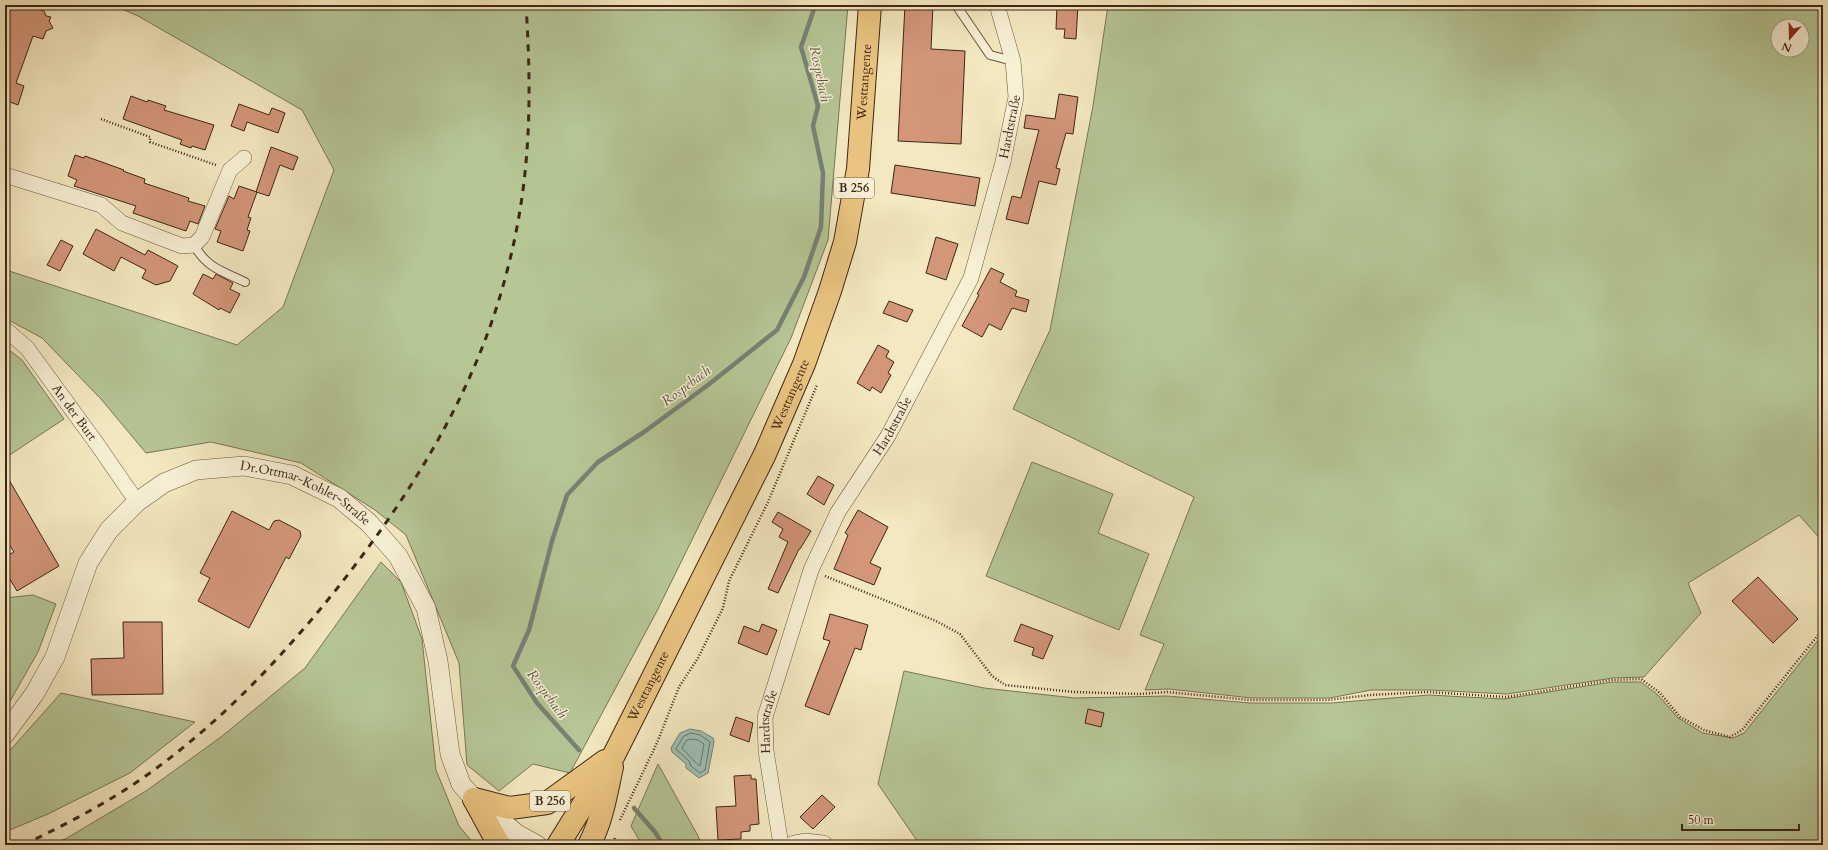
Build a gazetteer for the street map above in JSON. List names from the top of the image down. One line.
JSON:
{"streets":{"main road":["Westtangente","B 256"],"street":["Hardtstraße","An der Burt","Dr.Ottmar-Kohler-Straße"]},"crossings":[["Westtangente","B 256"],["B 256","Dr.Ottmar-Kohler-Straße"],["An der Burt","Dr.Ottmar-Kohler-Straße"]],"water":["Rospebach"],"scale_bar":"50 m","north":"bottom"}
